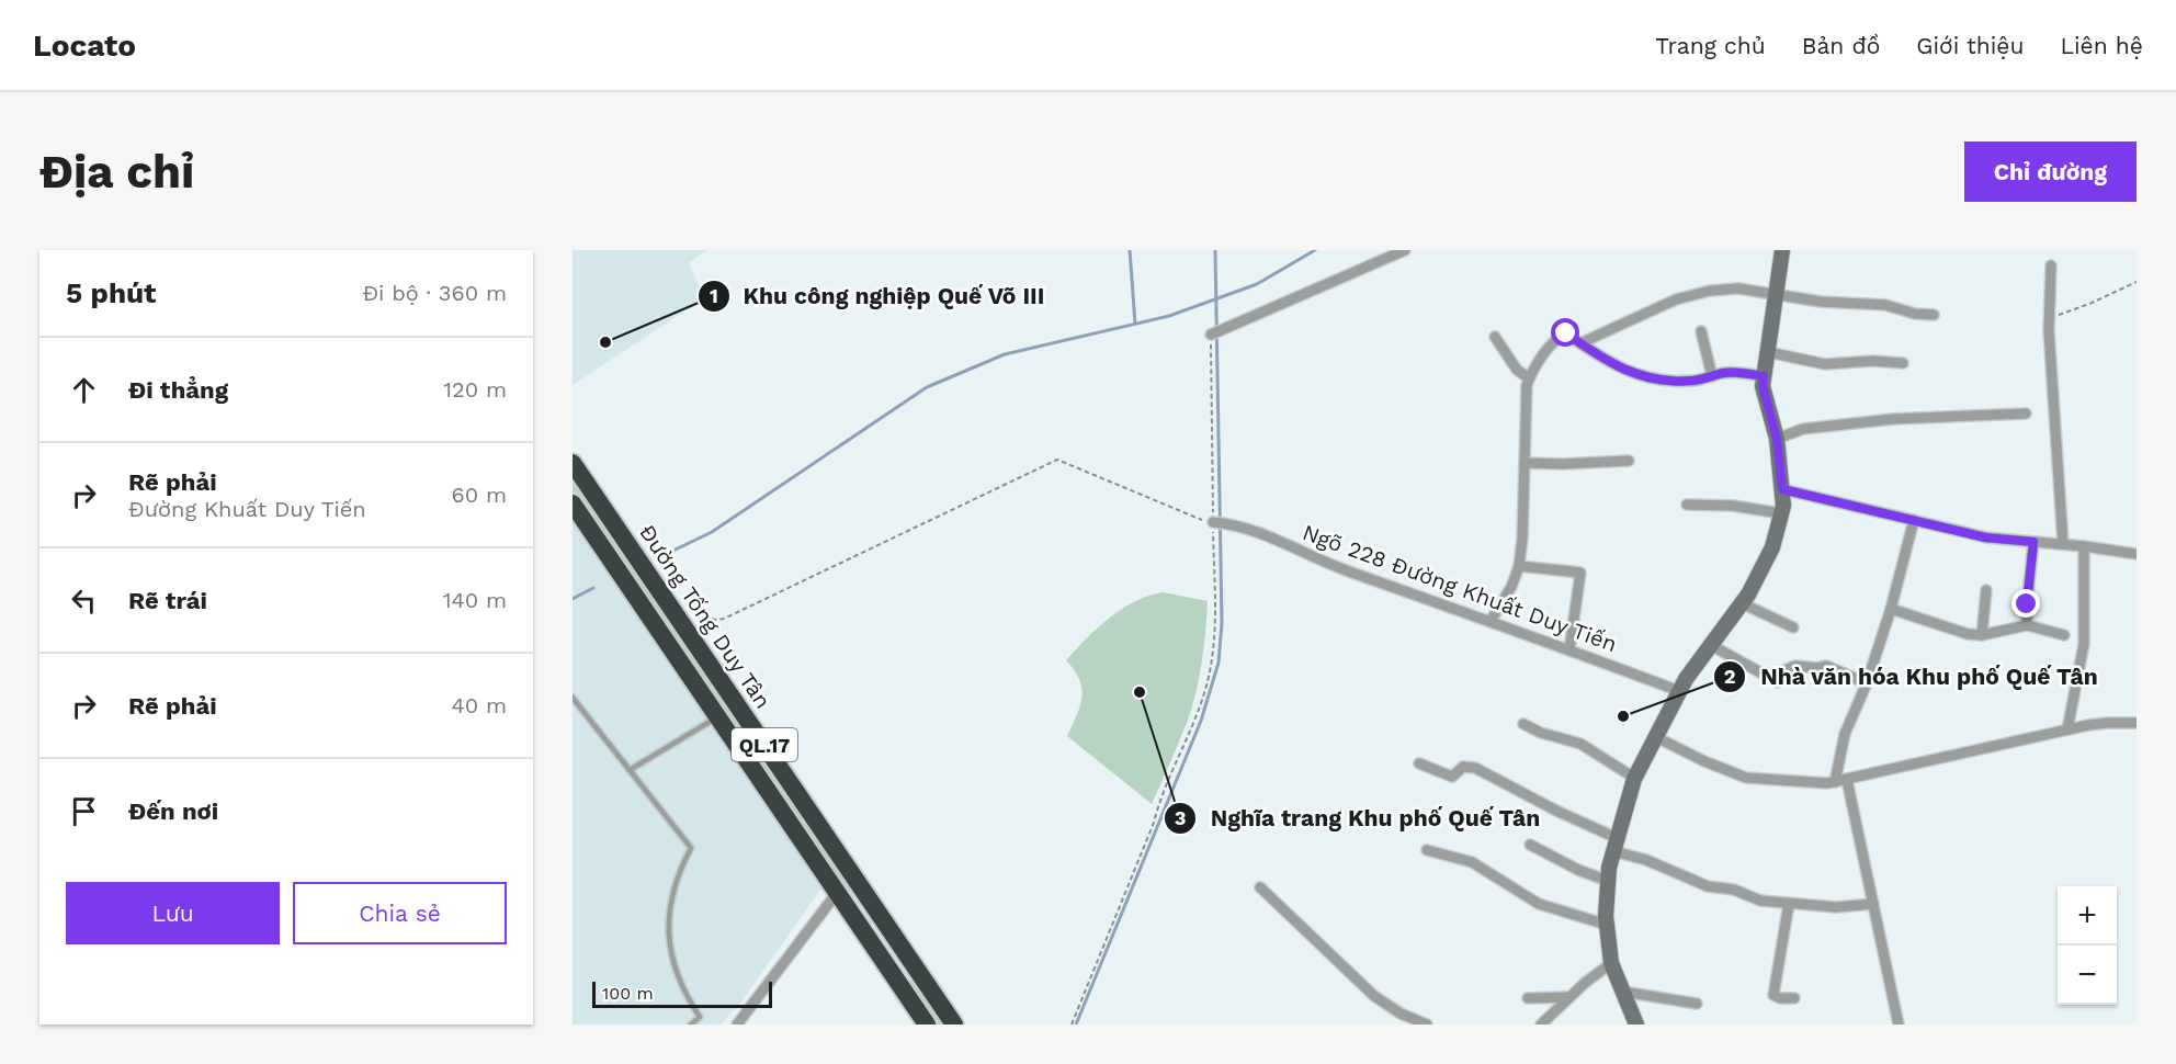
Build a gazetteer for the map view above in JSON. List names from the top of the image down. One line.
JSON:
{"streets":{"highway":["Đường Tống Duy Tân","QL.17"],"street":["Ngõ 228 Đường Khuất Duy Tiến"]},"places":["Khu công nghiệp Quế Võ III","Nghĩa trang Khu phố Quế Tân","Nhà văn hóa Khu phố Quế Tân"],"scale_bar":"100 m","page":{"header":"Locato","nav":["Trang chủ","Bản đồ","Giới thiệu","Liên hệ"],"buttons":["Chỉ đường",["Lưu","Chia sẻ"]],"title":"Địa chỉ","heading":["5 phút","Đi bộ · 360 m"],"list":[["Đi thẳng","120 m"],["Rẽ phải","Đường Khuất Duy Tiến","60 m"],["Rẽ trái","140 m"],["Rẽ phải","40 m"],"Đến nơi"],"map_buttons":["+","−"],"scale":"100 m"}}
